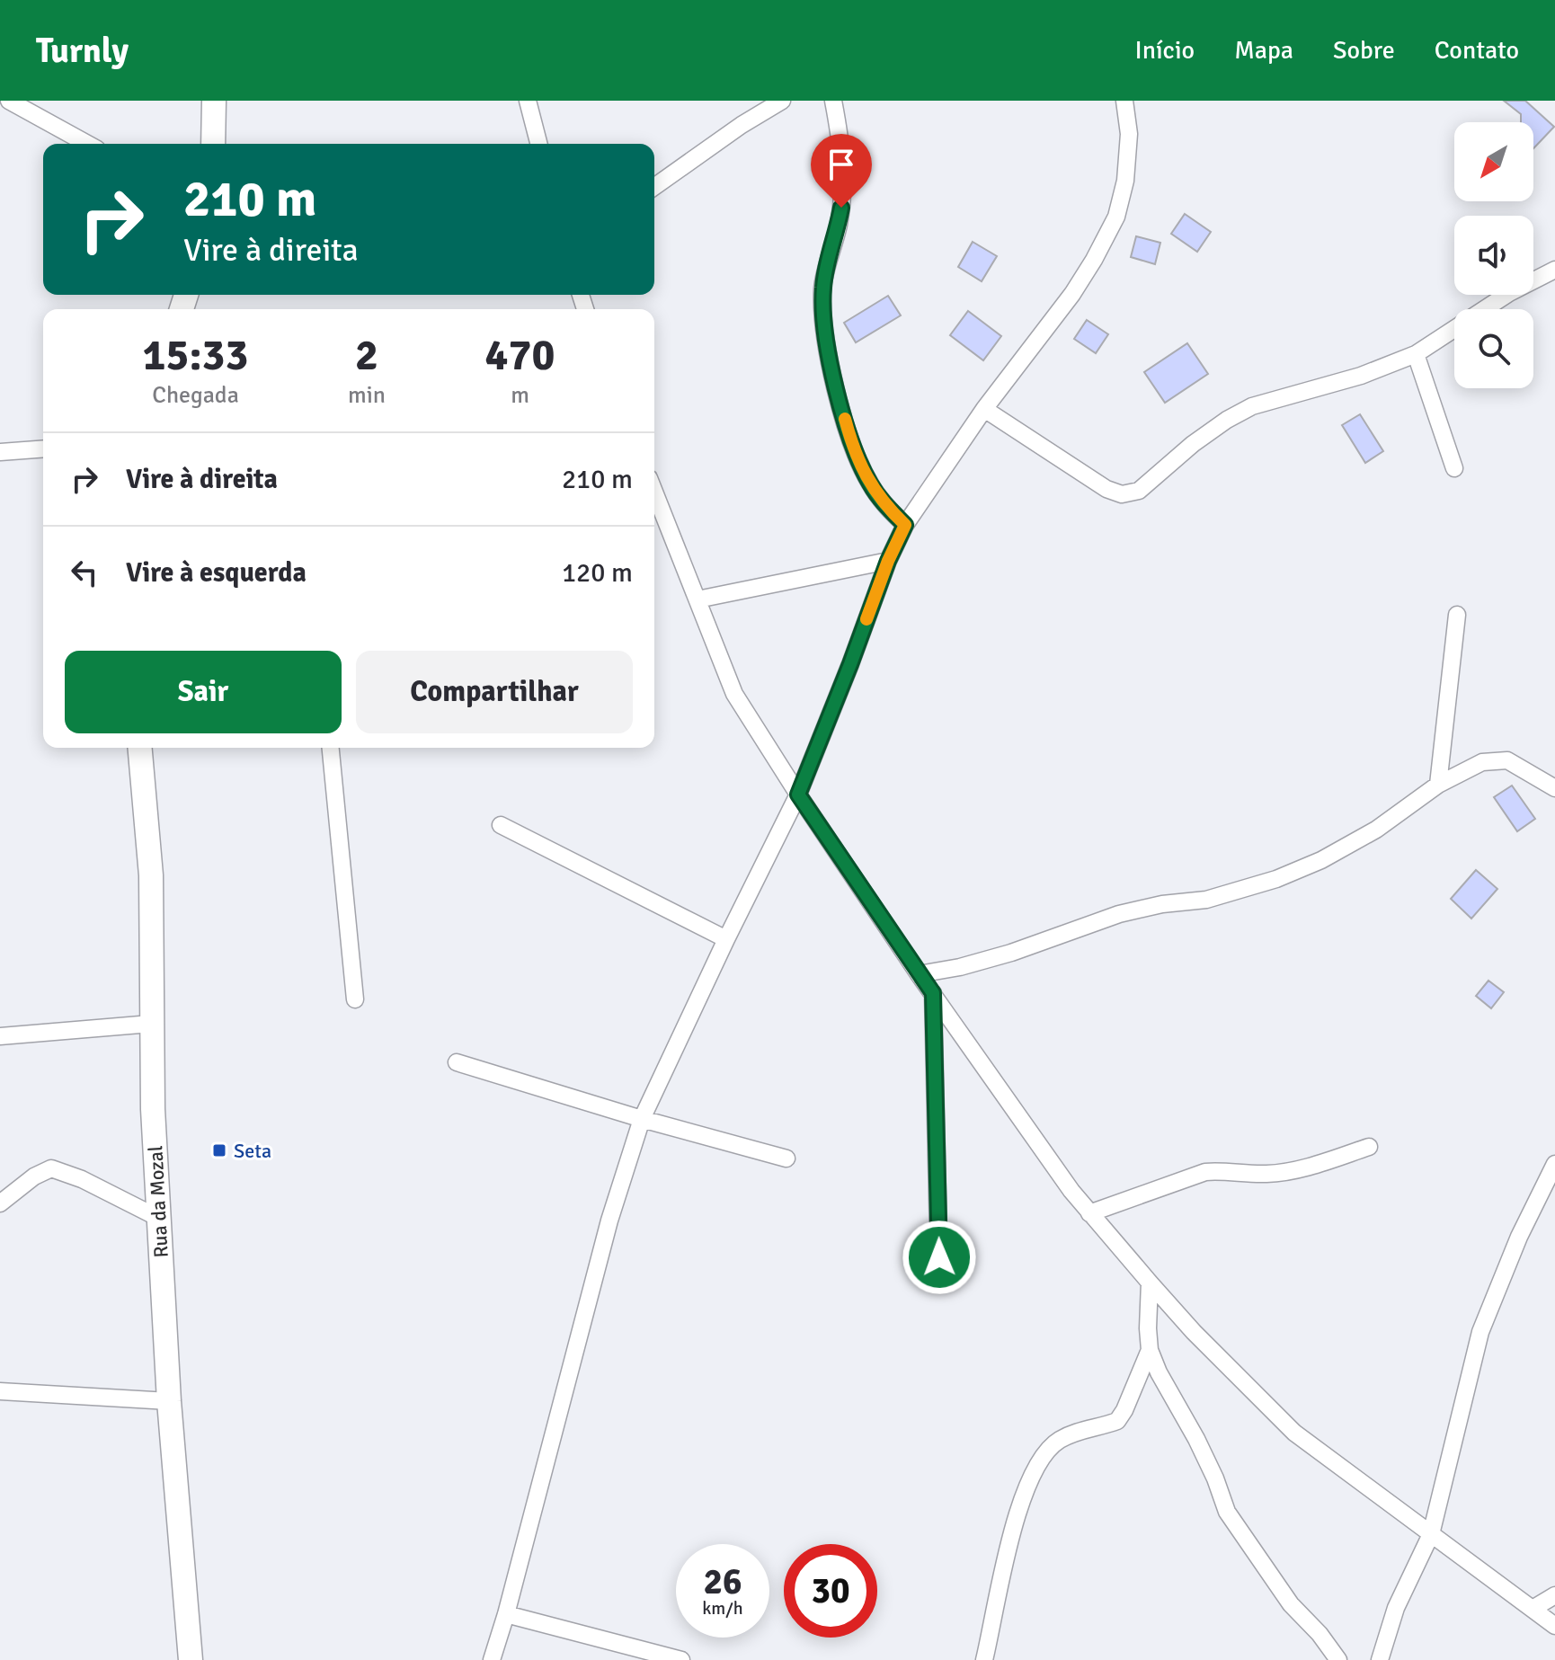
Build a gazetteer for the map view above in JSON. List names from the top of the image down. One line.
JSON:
{"streets":{"main road":["Rua da Mozal"]},"places":{"transit":["Seta"]},"north":"bottom left","page":{"header":"Turnly","nav":["Início","Mapa","Sobre","Contato"],"turn":["210 m","Vire à direita"],"eta":["15:33","Chegada","2","min","470","m"],"list":[{"name":"Vire à direita","value":"210 m"},{"name":"Vire à esquerda","value":"120 m"}],"buttons":["Sair","Compartilhar"],"speed":"26 km/h","limit":"30"}}
